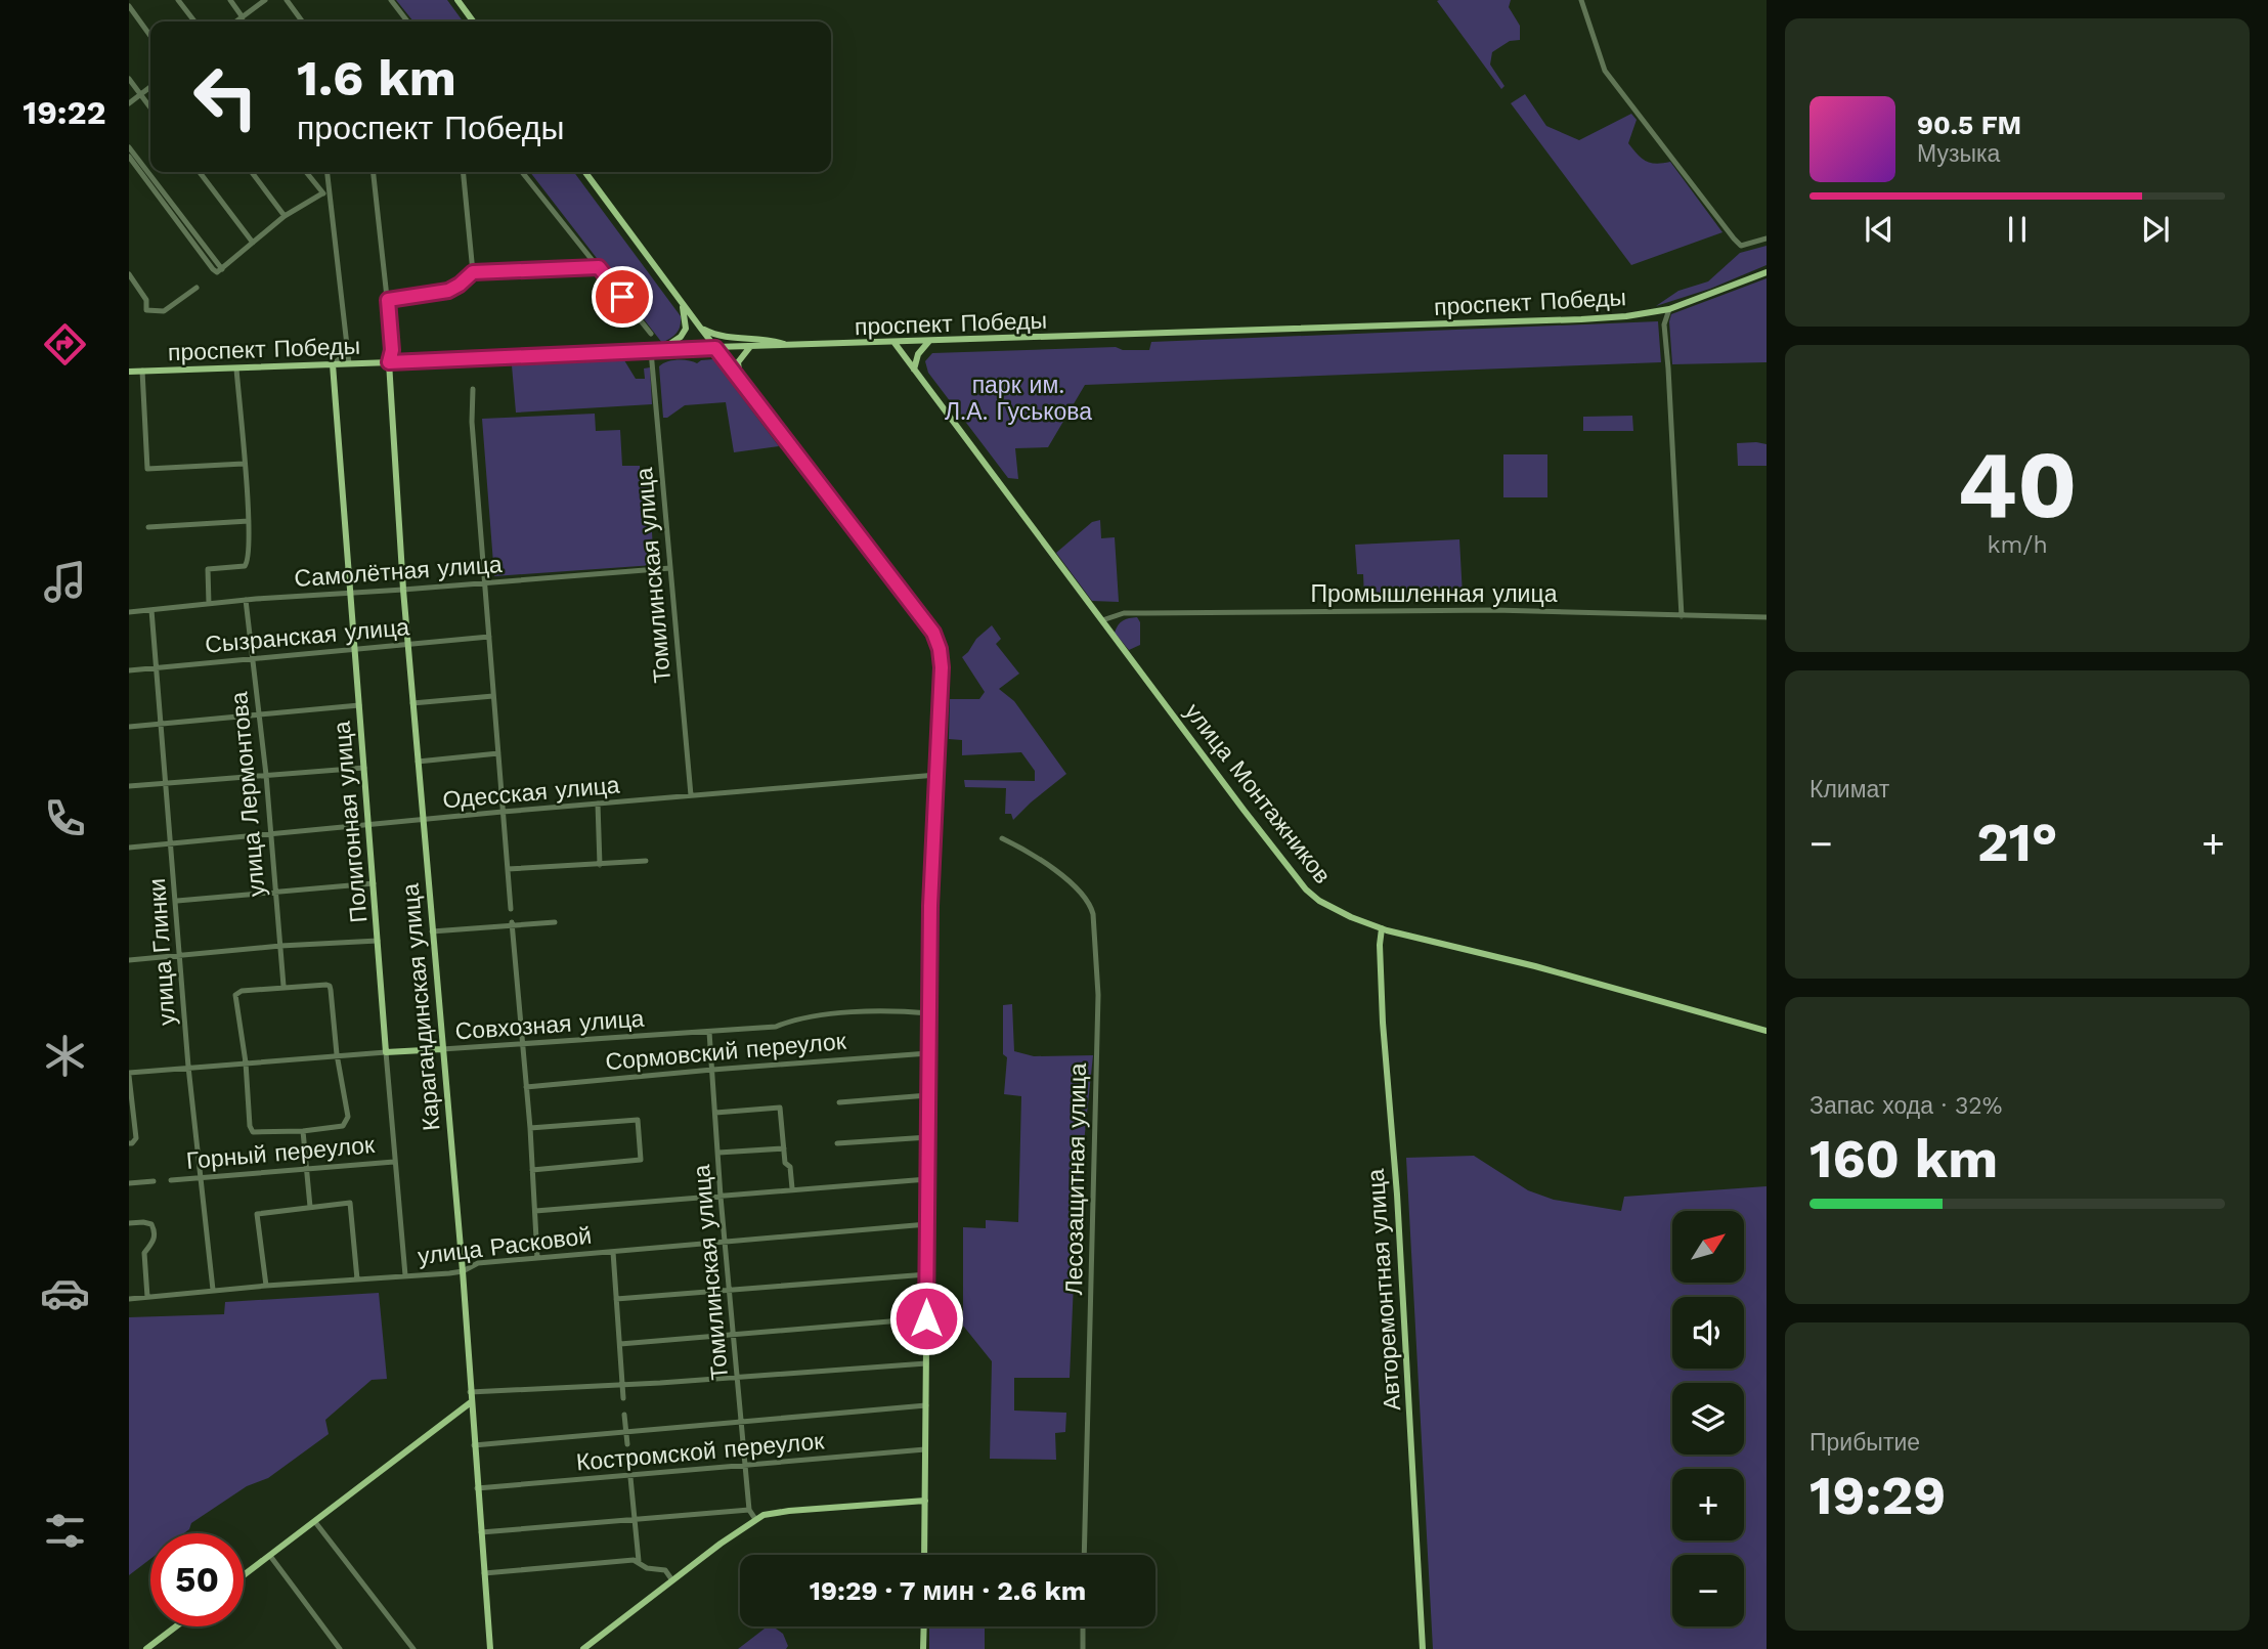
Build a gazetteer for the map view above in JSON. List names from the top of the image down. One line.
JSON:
{"streets":{"main road":["проспект Победы","улица Монтажников","Полигонная улица","Карагандинская улица","Совхозная улица","Авторемонтная улица"],"street":["Самолётная улица","Томилинская улица","Промышленная улица","Сызранская улица","Одесская улица","улица Лермонтова","улица Глинки","Сормовский переулок","Горный переулок","Лесозащитная улица","улица Расковой","Костромской переулок"]},"crossings":[["проспект Победы","Томилинская улица"],["проспект Победы","улица Монтажников"],["проспект Победы","Полигонная улица"],["проспект Победы","Карагандинская улица"],["Самолётная улица","Томилинская улица"],["Самолётная улица","улица Лермонтова"],["Самолётная улица","Полигонная улица"],["Самолётная улица","улица Глинки"],["Самолётная улица","Карагандинская улица"],["Томилинская улица","Одесская улица"],["Томилинская улица","Совхозная улица"],["Томилинская улица","Сормовский переулок"],["Томилинская улица","улица Расковой"],["Томилинская улица","Костромской переулок"],["Промышленная улица","улица Монтажников"],["Сызранская улица","улица Лермонтова"],["Сызранская улица","Полигонная улица"],["Сызранская улица","улица Глинки"],["Сызранская улица","Карагандинская улица"],["Одесская улица","улица Лермонтова"],["Одесская улица","Полигонная улица"],["Одесская улица","улица Глинки"],["Одесская улица","Карагандинская улица"],["улица Монтажников","Авторемонтная улица"],["Полигонная улица","Совхозная улица"],["Полигонная улица","Горный переулок"],["Полигонная улица","улица Расковой"],["улица Глинки","Совхозная улица"],["улица Глинки","Горный переулок"],["улица Глинки","улица Расковой"],["Карагандинская улица","Совхозная улица"],["Карагандинская улица","улица Расковой"],["Карагандинская улица","Костромской переулок"]],"parks":["парк им. Л.А. Гуськова"],"north":"top right","page":{"tabs":"19:22","turn":["1.6 km","проспект Победы"],"song":["90.5 FM","Музыка"],"tile":[["40","km/h"],"Климат",["Запас хода · 32%","160 km"],["Прибытие","19:29"]],"heat":["−","21°","+"],"map_buttons":["+","−"],"limit":"50","trip":"19:29 · 7 мин · 2.6 km"}}
